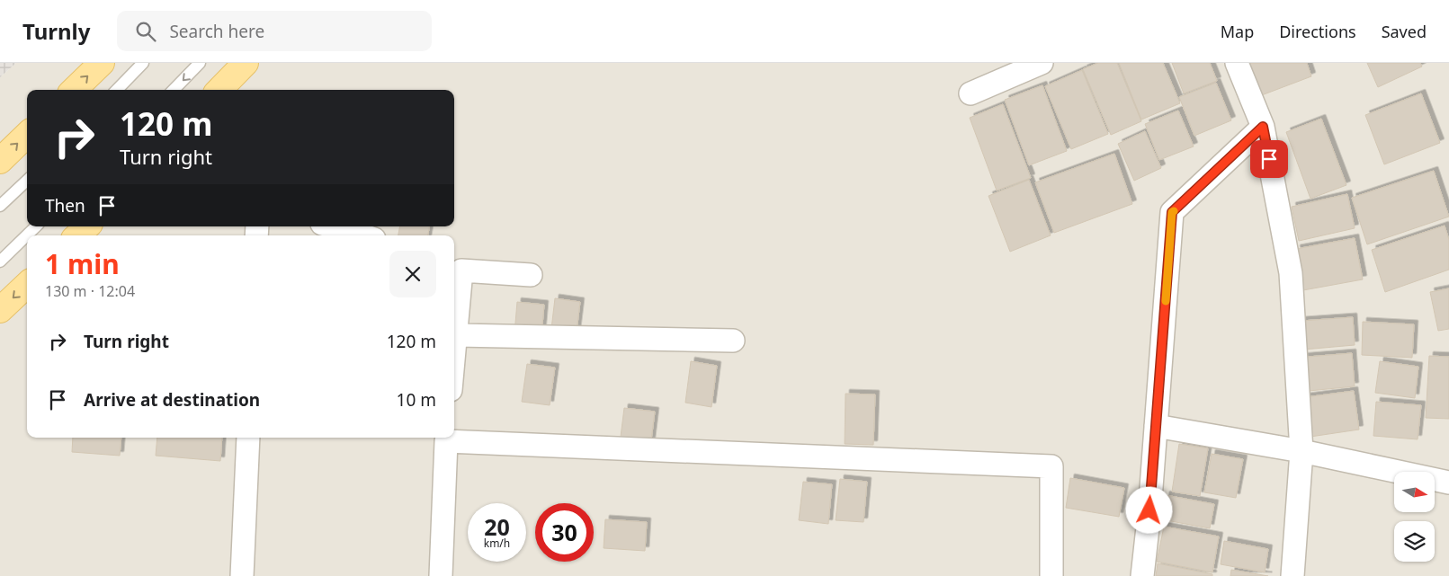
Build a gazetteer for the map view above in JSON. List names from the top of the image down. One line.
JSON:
{"north":"right","page":{"header":"Turnly","search":"Search here","nav":["Map","Directions","Saved"],"turn":["120 m","Turn right"],"then":"Then","heading":["1 min","130 m · 12:04"],"list":[{"name":"Turn right","value":"120 m"},{"name":"Arrive at destination","value":"10 m"}],"speed":"20 km/h","limit":"30"}}
